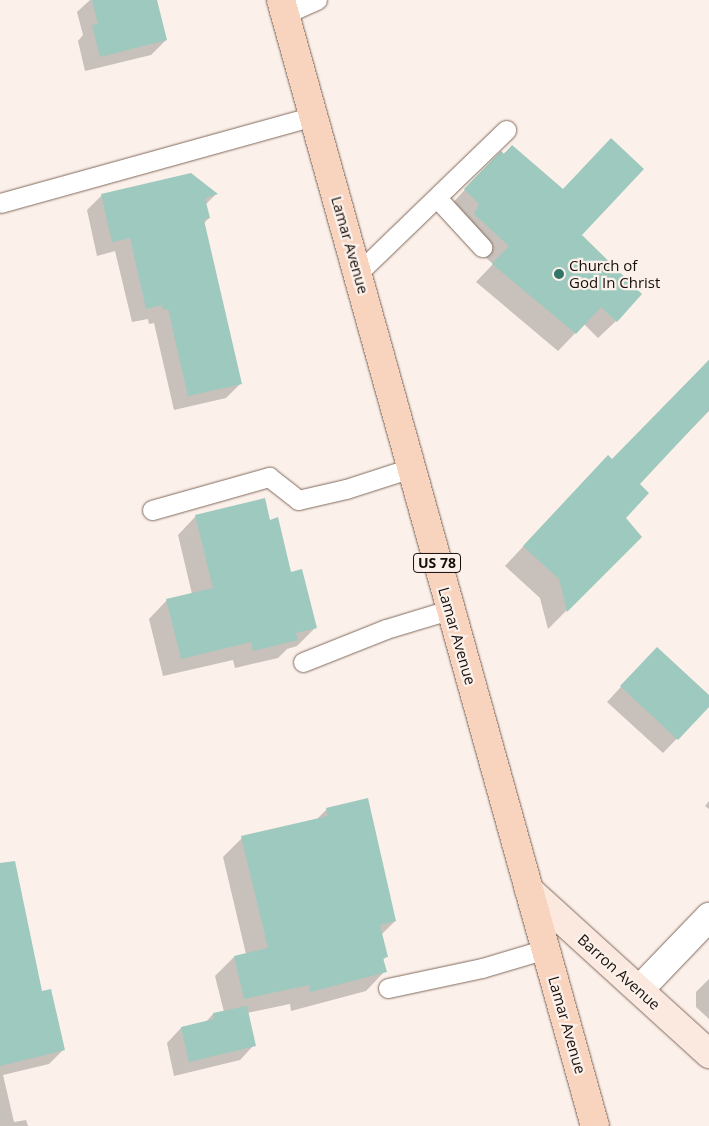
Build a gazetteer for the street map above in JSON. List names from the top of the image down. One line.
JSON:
{"streets":{"main road":["Lamar Avenue","US 78","Barron Avenue"]},"crossings":[["Lamar Avenue","Barron Avenue"]],"places":["Church of God In Christ"]}
